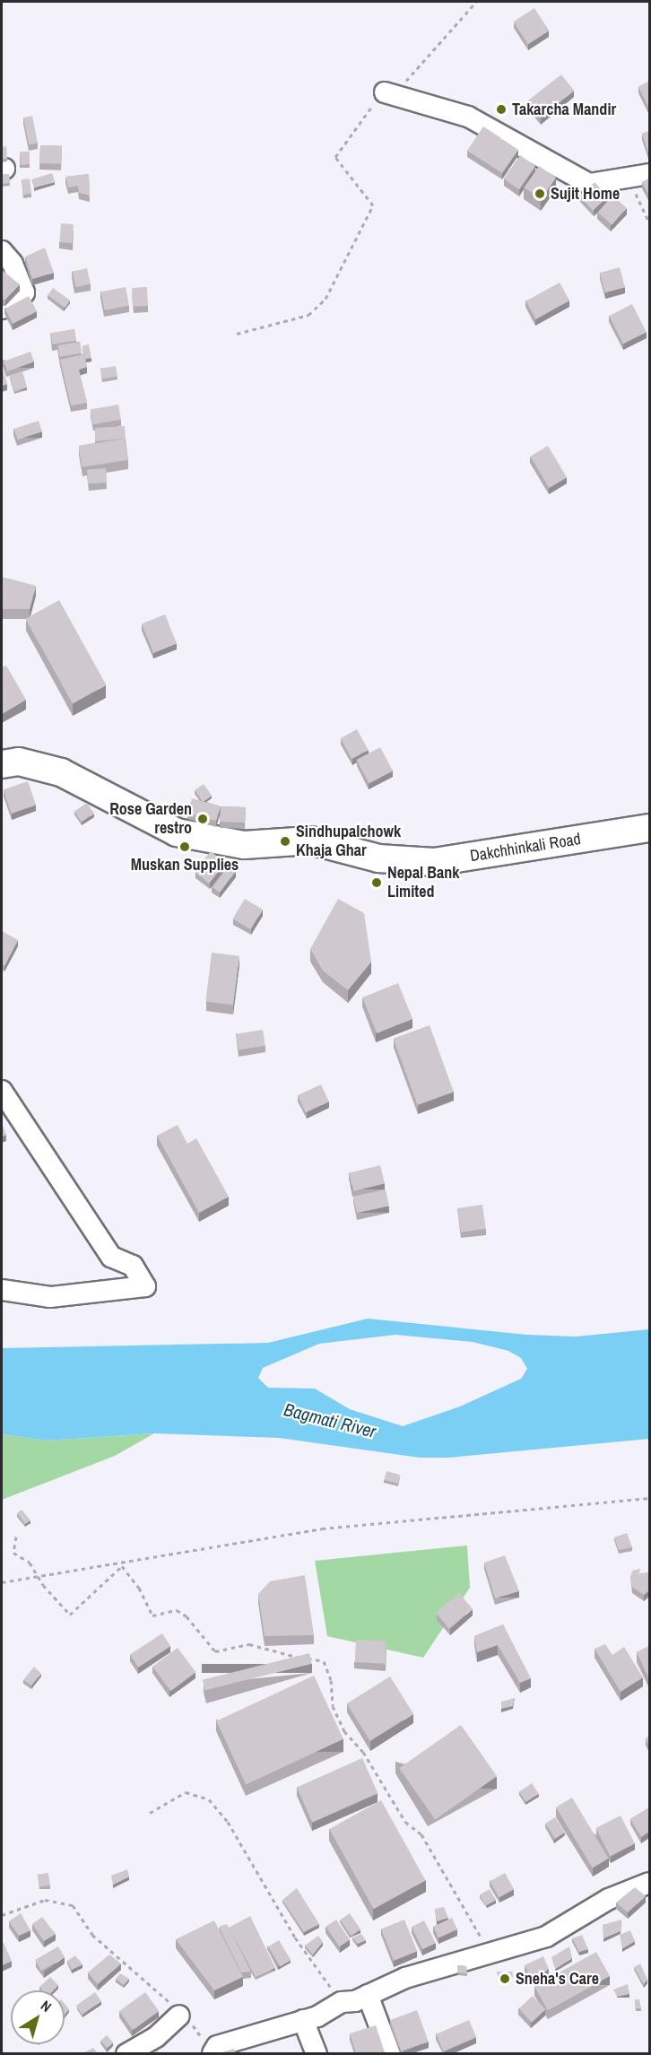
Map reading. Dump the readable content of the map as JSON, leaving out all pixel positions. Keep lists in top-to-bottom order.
{
  "streets": {
    "main road": ["Dakchhinkali Road"]
  },
  "water": ["Bagmati River"],
  "places": [
    "Takarcha Mandir",
    "Sujit Home",
    "Rose Garden restro",
    "Sindhupalchowk Khaja Ghar",
    "Muskan Supplies",
    "Nepal Bank Limited",
    "Sneha's Care"
  ],
  "north": "top right"
}
